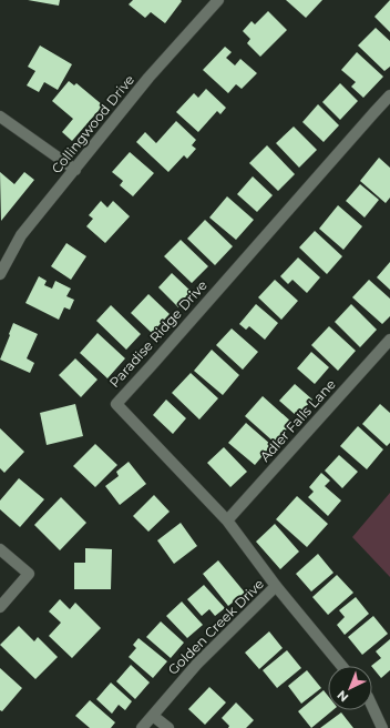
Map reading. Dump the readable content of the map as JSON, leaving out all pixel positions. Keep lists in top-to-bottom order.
{
  "streets": {
    "street": [
      "Collingwood Drive",
      "Paradise Ridge Drive",
      "Adler Falls Lane",
      "Golden Creek Drive"
    ]
  },
  "crossings": [
    ["Paradise Ridge Drive", "Adler Falls Lane"],
    ["Paradise Ridge Drive", "Golden Creek Drive"]
  ],
  "north": "bottom left"
}
